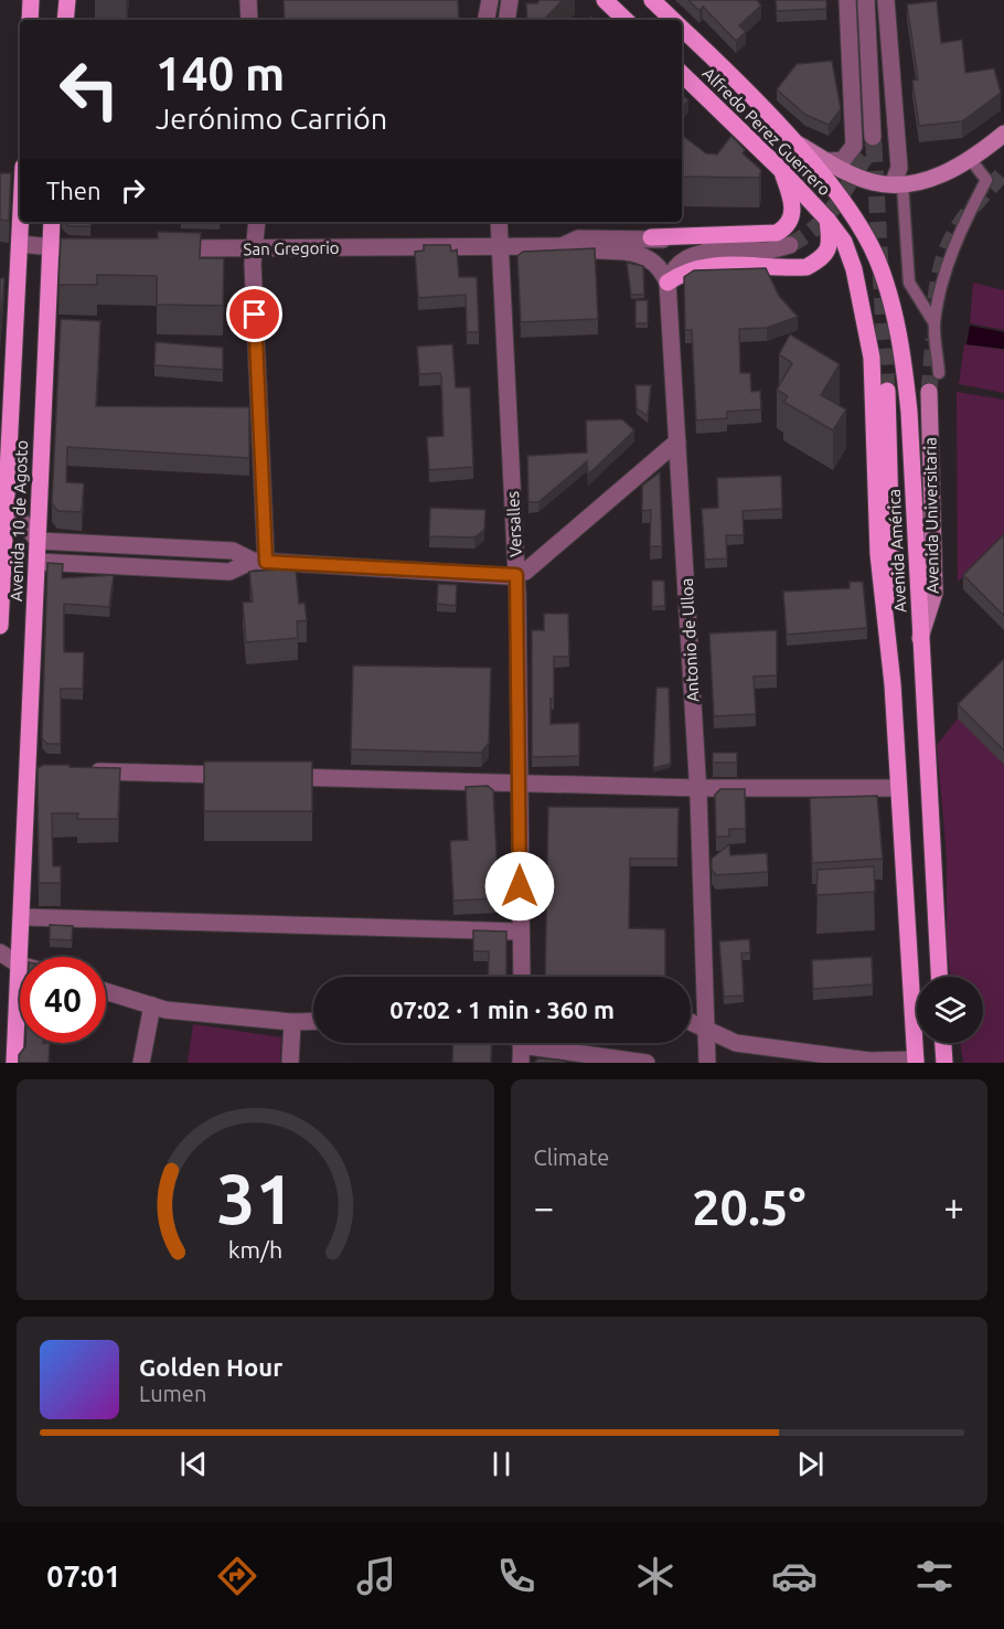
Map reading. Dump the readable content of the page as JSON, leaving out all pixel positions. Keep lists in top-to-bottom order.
{
  "streets": {
    "main road": [
      "Alfredo Perez Guerrero",
      "Avenida Universitaria",
      "Avenida 10 de Agosto",
      "Avenida América"
    ],
    "street": ["San Gregorio", "Versalles", "Antonio de Ulloa"]
  },
  "crossings": [
    ["Alfredo Perez Guerrero", "Avenida América"],
    ["San Gregorio", "Versalles"],
    ["San Gregorio", "Antonio de Ulloa"],
    ["Avenida Universitaria", "Avenida América"]
  ],
  "page": {
    "turn": ["140 m", "Jerónimo Carrión"],
    "then": "Then",
    "limit": "40",
    "trip": "07:02 · 1 min · 360 m",
    "tile": "Climate",
    "heat": ["−", "20.5°", "+"],
    "song": ["Golden Hour", "Lumen"],
    "tabs": "07:01",
    "gauge": ["31", "km/h"]
  }
}
